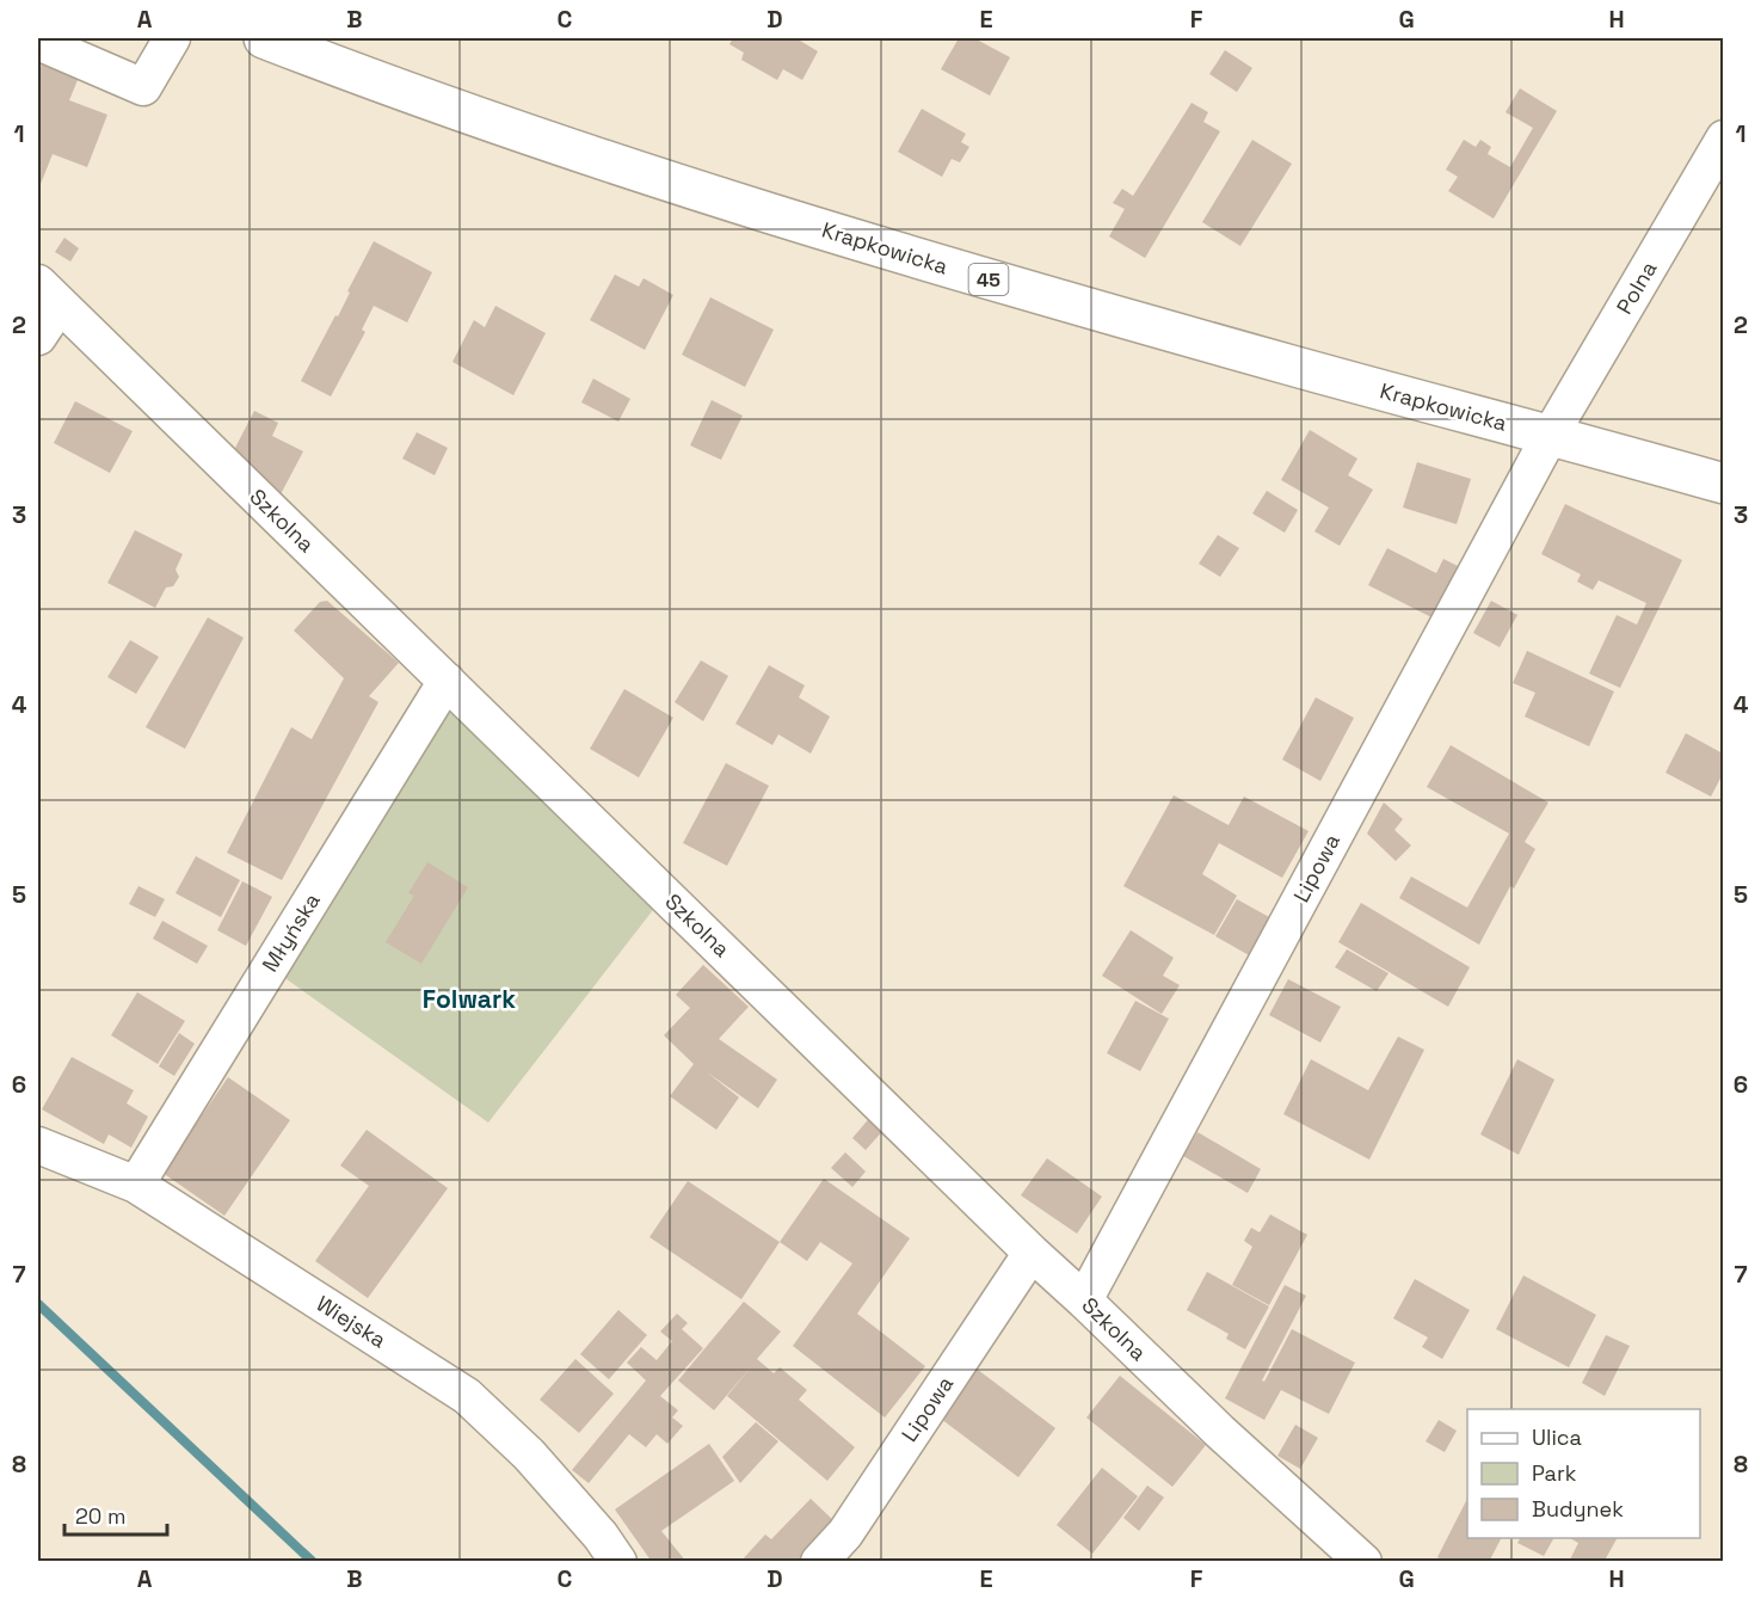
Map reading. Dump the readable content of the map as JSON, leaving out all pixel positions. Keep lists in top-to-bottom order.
{
  "streets": {
    "main road": ["Krapkowicka", "45"],
    "street": [
      "Polna",
      "Szkolna",
      "Lipowa",
      "Młyńska",
      "Wiejska"
    ]
  },
  "crossings": [
    ["Krapkowicka", "Polna"],
    ["Krapkowicka", "Lipowa"],
    ["Polna", "Lipowa"],
    ["Szkolna", "Lipowa"],
    ["Szkolna", "Młyńska"],
    ["Młyńska", "Wiejska"]
  ],
  "districts": ["Folwark"],
  "legend": ["Ulica", "Park", "Budynek"],
  "scale_bar": "20 m",
  "grid": {
    "columns": [
      "A",
      "B",
      "C",
      "D",
      "E",
      "F",
      "G",
      "H"
    ],
    "rows": [
      "1",
      "2",
      "3",
      "4",
      "5",
      "6",
      "7",
      "8"
    ]
  }
}
